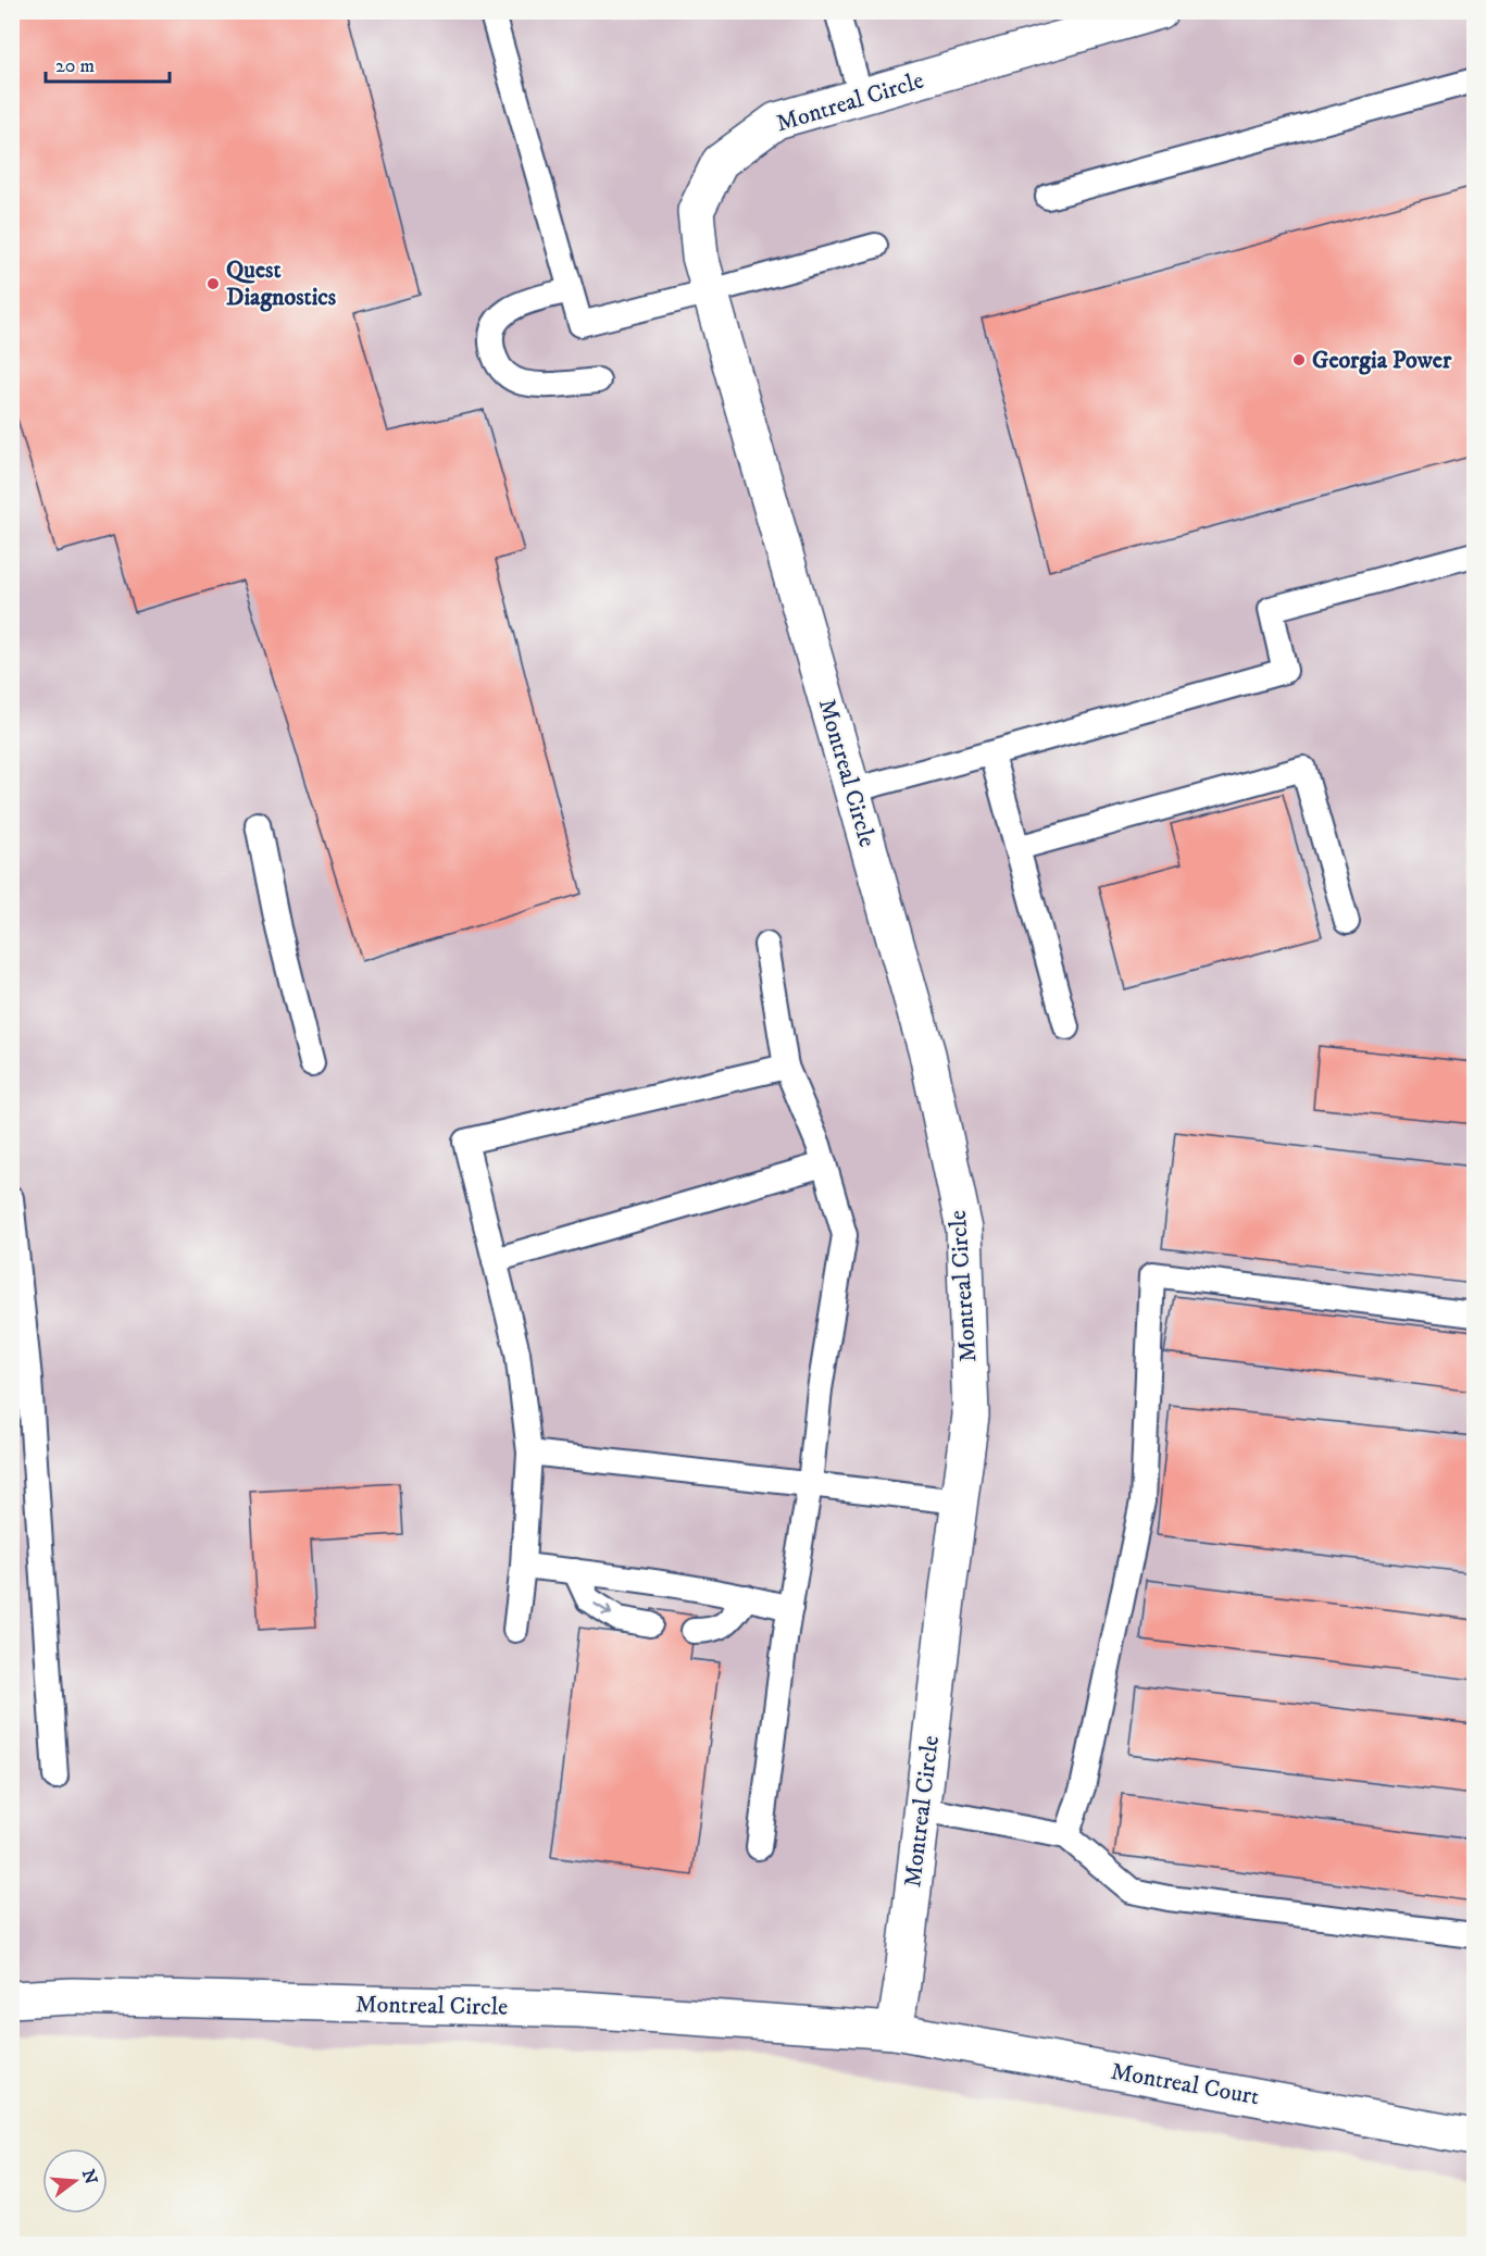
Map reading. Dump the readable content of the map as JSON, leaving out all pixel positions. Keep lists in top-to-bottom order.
{
  "streets": {
    "street": ["Montreal Circle", "Montreal Court"]
  },
  "crossings": [
    ["Montreal Circle", "Montreal Court"]
  ],
  "places": ["Quest Diagnostics", "Georgia Power"],
  "scale_bar": "20 m",
  "north": "right"
}
